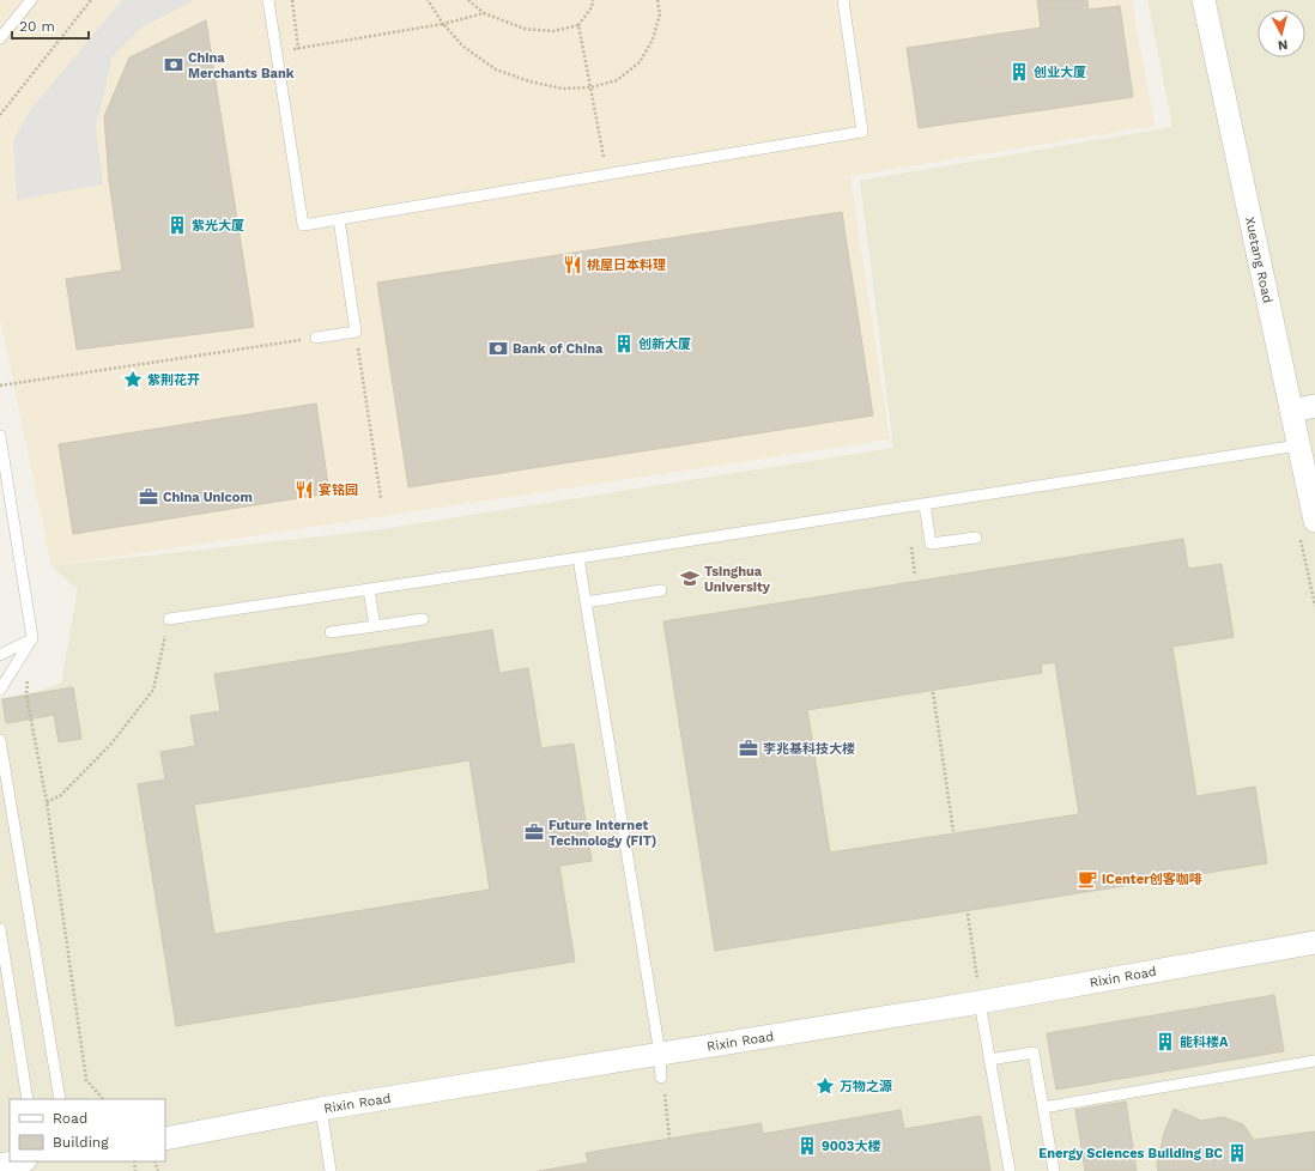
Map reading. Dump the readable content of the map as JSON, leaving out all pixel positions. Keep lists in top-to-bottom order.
{
  "streets": {
    "street": ["Xuetang Road", "Rixin Road"]
  },
  "places": {
    "bank": ["China Merchants Bank", "Bank of China"],
    "building": [
      "创业大厦",
      "紫光大厦",
      "创新大厦",
      "能科楼A",
      "9003大楼",
      "Energy Sciences Building BC"
    ],
    "restaurant": ["桃屋日本料理", "宴铭园"],
    "place": ["紫荆花开", "万物之源"],
    "office": ["China Unicom", "李兆基科技大楼", "Future Internet Technology (FIT)"],
    "school or university": ["Tsinghua University"],
    "cafe": ["iCenter创客咖啡"]
  },
  "legend": ["Road", "Building"],
  "scale_bar": "20 m",
  "north": "bottom"
}
